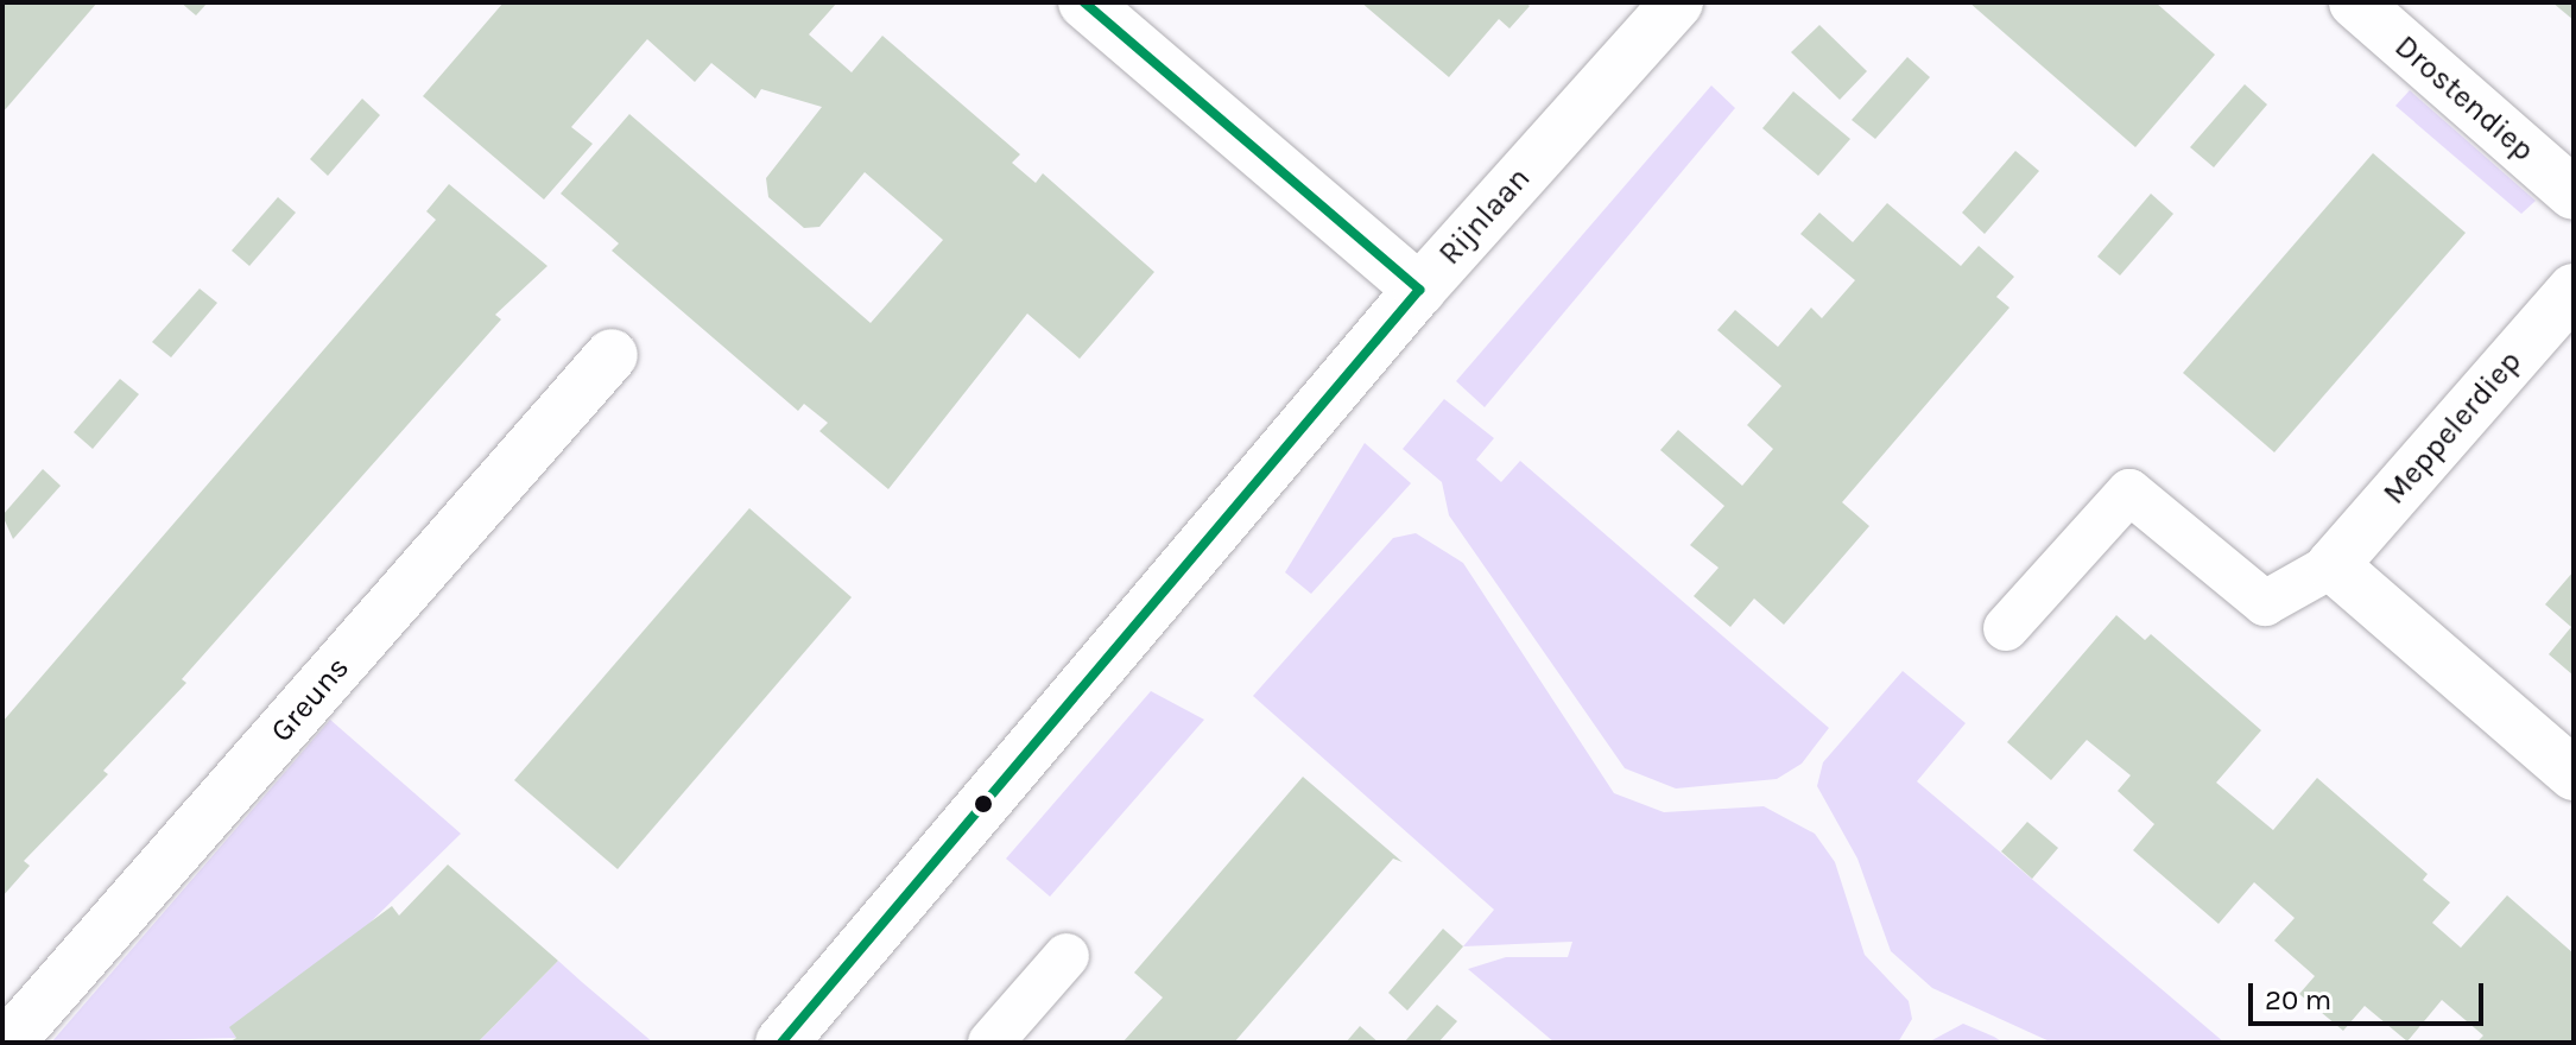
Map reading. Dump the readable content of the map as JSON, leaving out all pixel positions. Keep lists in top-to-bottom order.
{
  "streets": {
    "street": [
      "Drostendiep",
      "Rijnlaan",
      "Meppelerdiep",
      "Greuns"
    ]
  },
  "scale_bar": "20 m"
}
